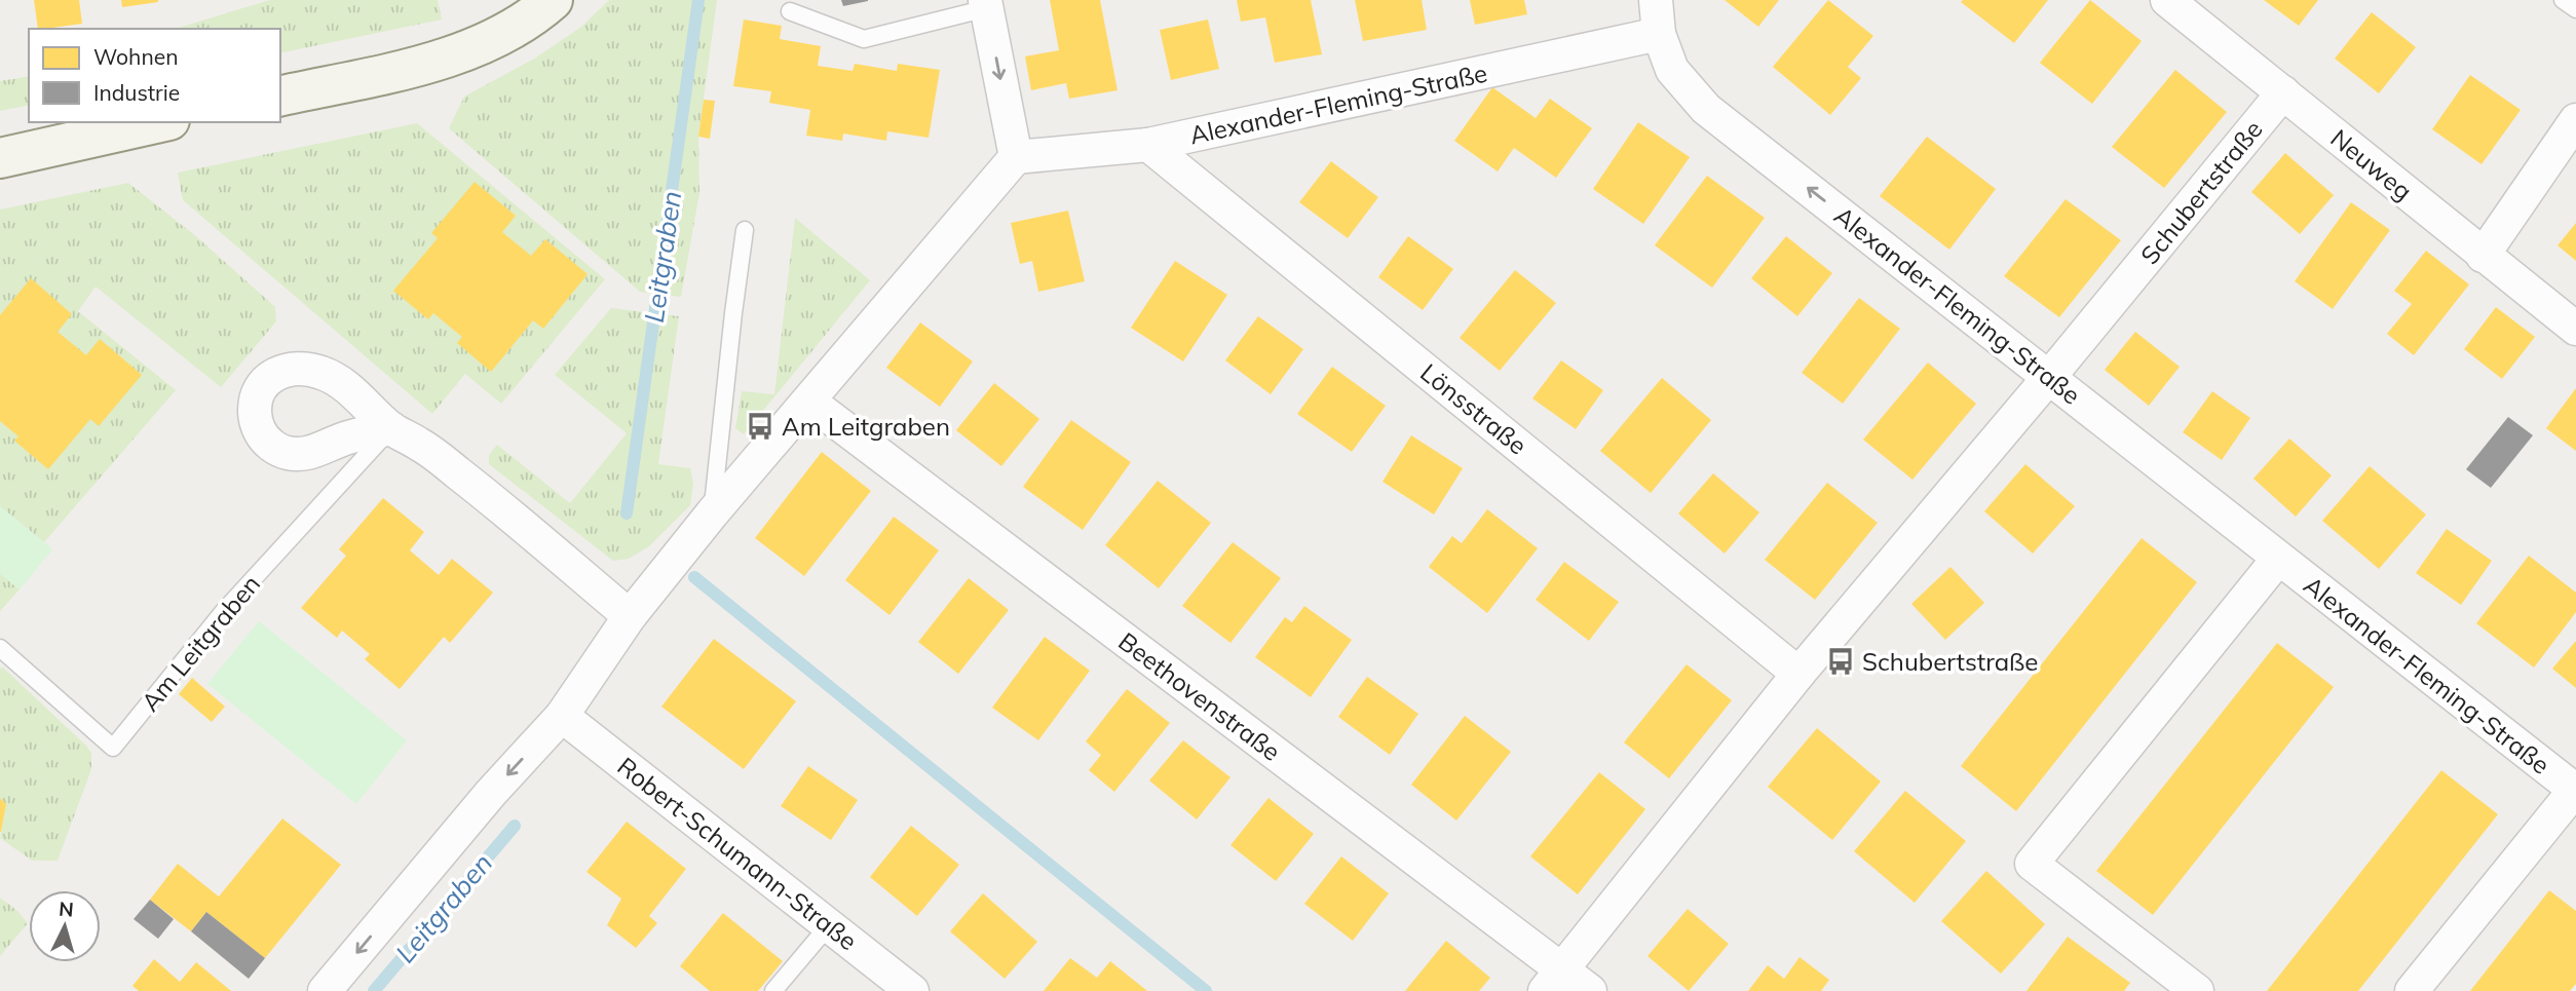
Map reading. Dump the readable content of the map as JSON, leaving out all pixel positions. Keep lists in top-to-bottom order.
{
  "streets": {
    "street": [
      "Alexander-Fleming-Straße",
      "Neuweg",
      "Schubertstraße",
      "Lönsstraße",
      "Am Leitgraben",
      "Beethovenstraße",
      "Robert-Schumann-Straße"
    ]
  },
  "crossings": [
    ["Alexander-Fleming-Straße", "Schubertstraße"],
    ["Alexander-Fleming-Straße", "Lönsstraße"],
    ["Neuweg", "Schubertstraße"],
    ["Schubertstraße", "Lönsstraße"],
    ["Schubertstraße", "Beethovenstraße"]
  ],
  "water": ["Leitgraben"],
  "places": {
    "bus stop": ["Am Leitgraben", "Schubertstraße"]
  },
  "legend": ["Wohnen", "Industrie"],
  "north": "top"
}
